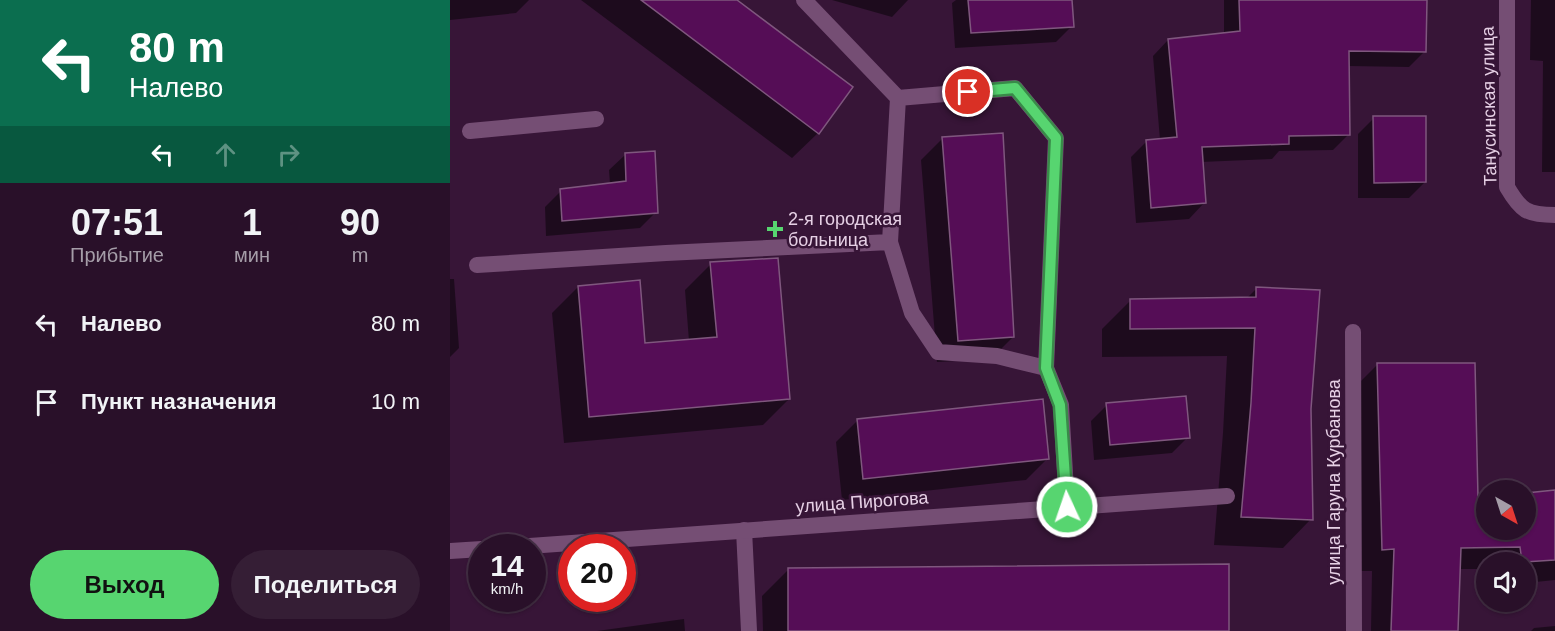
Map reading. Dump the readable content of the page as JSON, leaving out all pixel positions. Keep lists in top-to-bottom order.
{
  "streets": {
    "street": ["Танусинская улица", "улица Гаруна Курбанова", "улица Пирогова"]
  },
  "places": {
    "health": ["2-я городская больница"]
  },
  "north": "bottom right",
  "page": {
    "turn": ["80 m", "Налево"],
    "eta": [
      "07:51",
      "Прибытие",
      "1",
      "мин",
      "90",
      "m"
    ],
    "list": [
      {
        "name": "Налево",
        "value": "80 m"
      },
      {
        "name": "Пункт назначения",
        "value": "10 m"
      }
    ],
    "speed": "14 km/h",
    "limit": "20",
    "buttons": ["Выход", "Поделиться"]
  }
}
